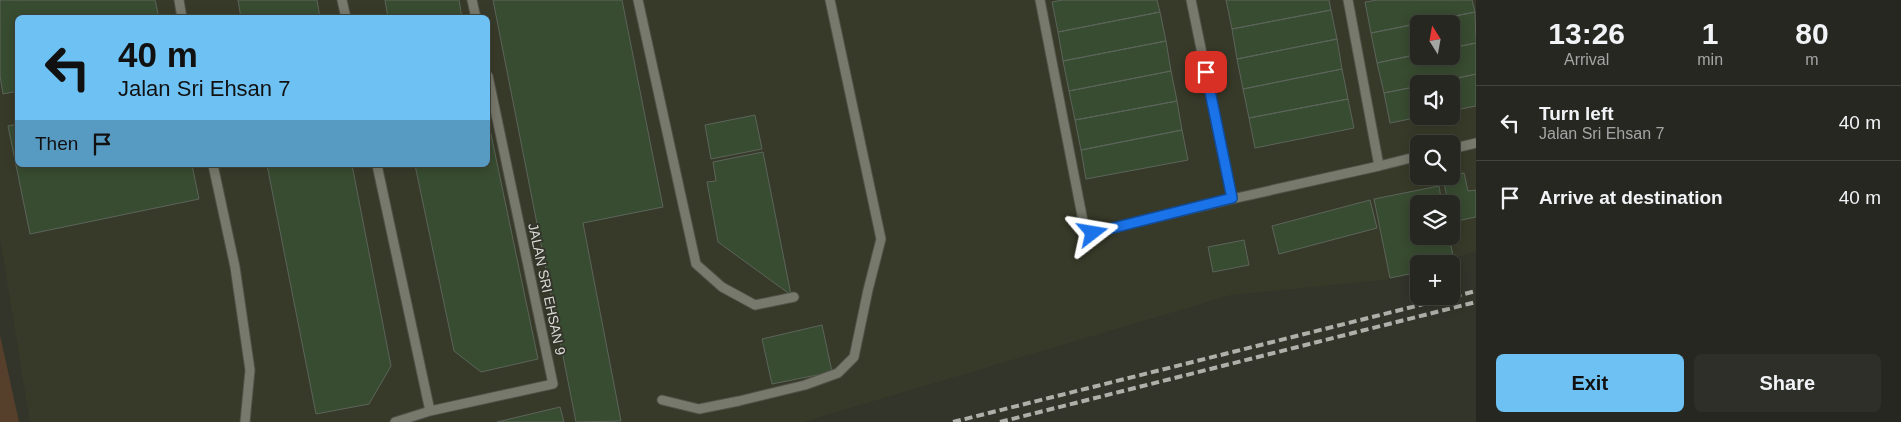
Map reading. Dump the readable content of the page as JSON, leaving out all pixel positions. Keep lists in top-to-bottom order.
{
  "streets": {
    "lane": ["JALAN SRI EHSAN 9"]
  },
  "north": "top",
  "page": {
    "eta": [
      "13:26",
      "Arrival",
      "1",
      "min",
      "80",
      "m"
    ],
    "map_buttons": "+",
    "turn": ["40 m", "Jalan Sri Ehsan 7"],
    "list": [
      {
        "name": "Turn left",
        "note": "Jalan Sri Ehsan 7",
        "value": "40 m"
      },
      {
        "name": "Arrive at destination",
        "value": "40 m"
      }
    ],
    "then": "Then",
    "buttons": ["Exit", "Share"]
  }
}
